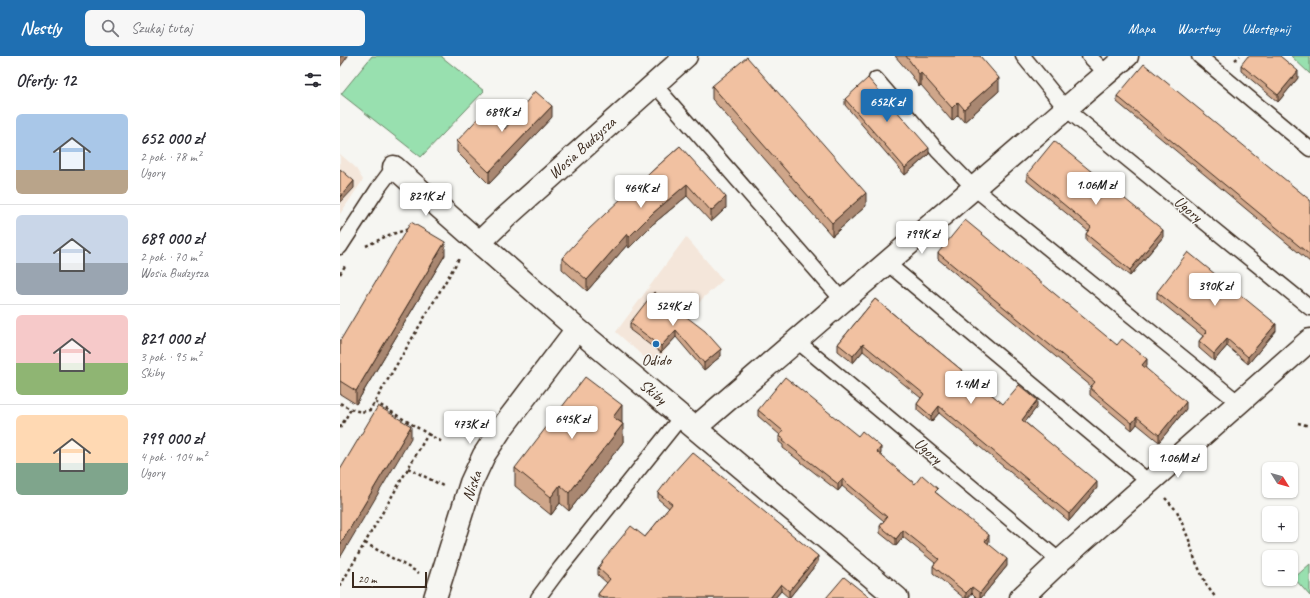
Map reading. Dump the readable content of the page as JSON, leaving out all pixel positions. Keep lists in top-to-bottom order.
{
  "streets": {
    "street": ["Wosia Budzysza", "Skiby", "Niska"],
    "lane": ["Ugory"]
  },
  "crossings": [
    ["Wosia Budzysza", "Skiby"],
    ["Skiby", "Niska"]
  ],
  "places": ["Odido"],
  "scale_bar": "20 m",
  "north": "bottom right",
  "page": {
    "header": "Nestly",
    "search": "Szukaj tutaj",
    "nav": ["Mapa", "Warstwy", "Udostępnij"],
    "heading": "Oferty: 12",
    "price": [
      "652K zł",
      "689K zł",
      "1.06M zł",
      "464K zł",
      "821K zł",
      "799K zł",
      "390K zł",
      "524K zł",
      "1.4M zł",
      "645K zł",
      "473K zł",
      "1.06M zł"
    ],
    "list": [
      {
        "name": "652 000 zł",
        "note": "2 pok. · 78 m² · Ugory"
      },
      {
        "name": "689 000 zł",
        "note": "2 pok. · 70 m² · Wosia Budzysza"
      },
      {
        "name": "821 000 zł",
        "note": "3 pok. · 95 m² · Skiby"
      },
      {
        "name": "799 000 zł",
        "note": "4 pok. · 104 m² · Ugory"
      }
    ],
    "map_buttons": ["+", "−"],
    "scale": "20 m"
  }
}
